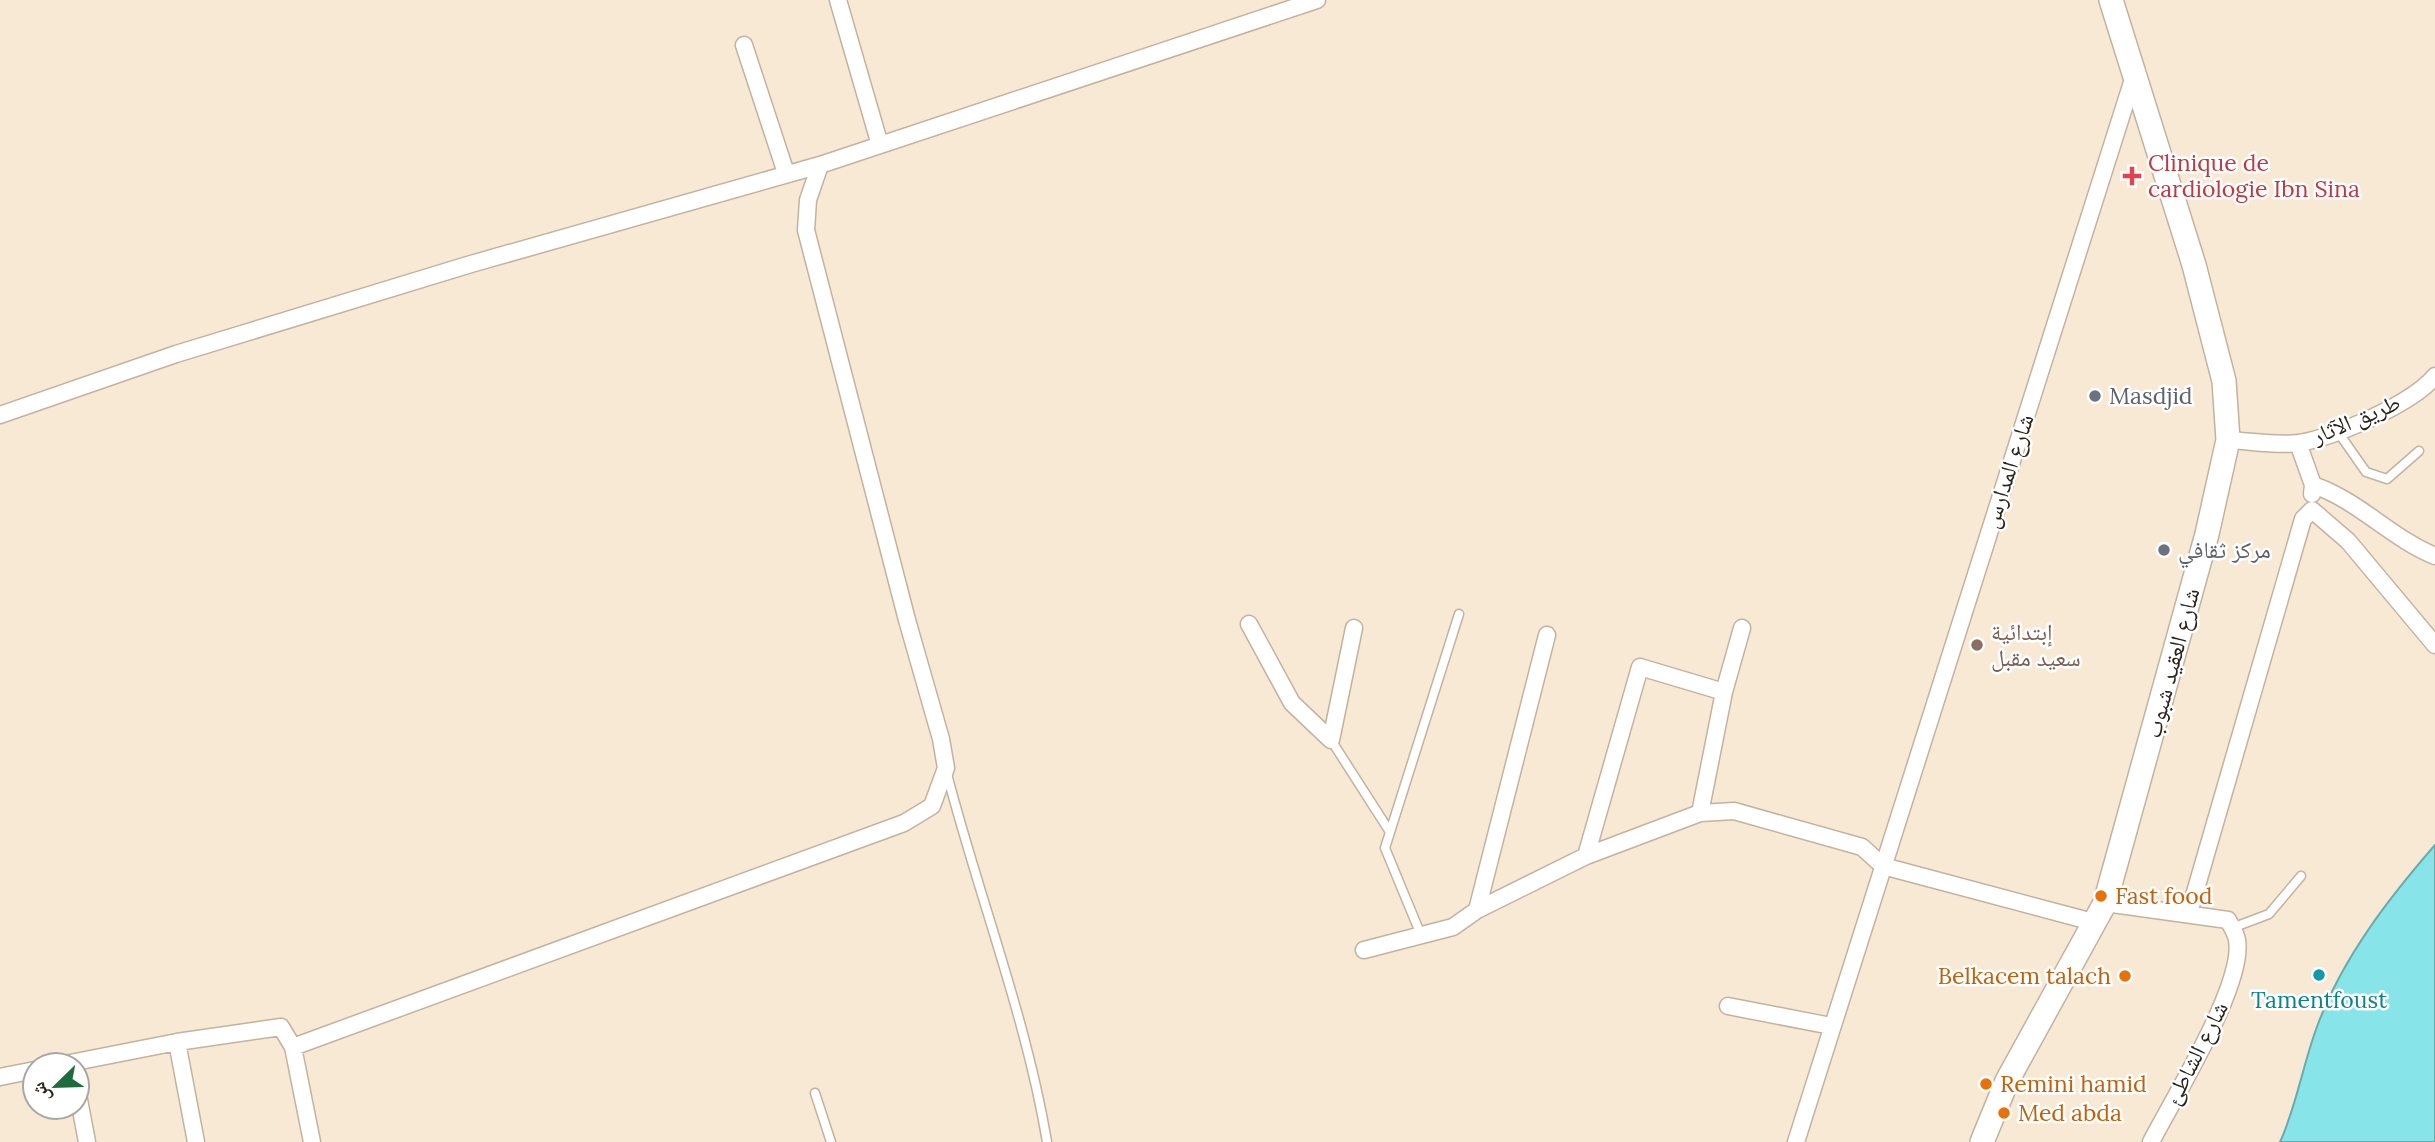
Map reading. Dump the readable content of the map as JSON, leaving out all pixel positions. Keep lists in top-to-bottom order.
{
  "streets": {
    "main road": ["شارع العقيد شبوب"],
    "street": ["طريق الآثار", "شارع المدارس", "شارع الشاطئ"]
  },
  "crossings": [
    ["طريق الآثار", "شارع العقيد شبوب"],
    ["شارع المدارس", "شارع العقيد شبوب"]
  ],
  "places": {
    "health": ["Clinique de cardiologie Ibn Sina"],
    "other": [
      "Masdjid",
      "مركز ثقافي",
      "إبتدائية سعيد مقبل",
      "Fast food",
      "Tamentfoust",
      "Belkacem talach",
      "Remini hamid",
      "Med abda"
    ]
  },
  "north": "bottom left"
}
